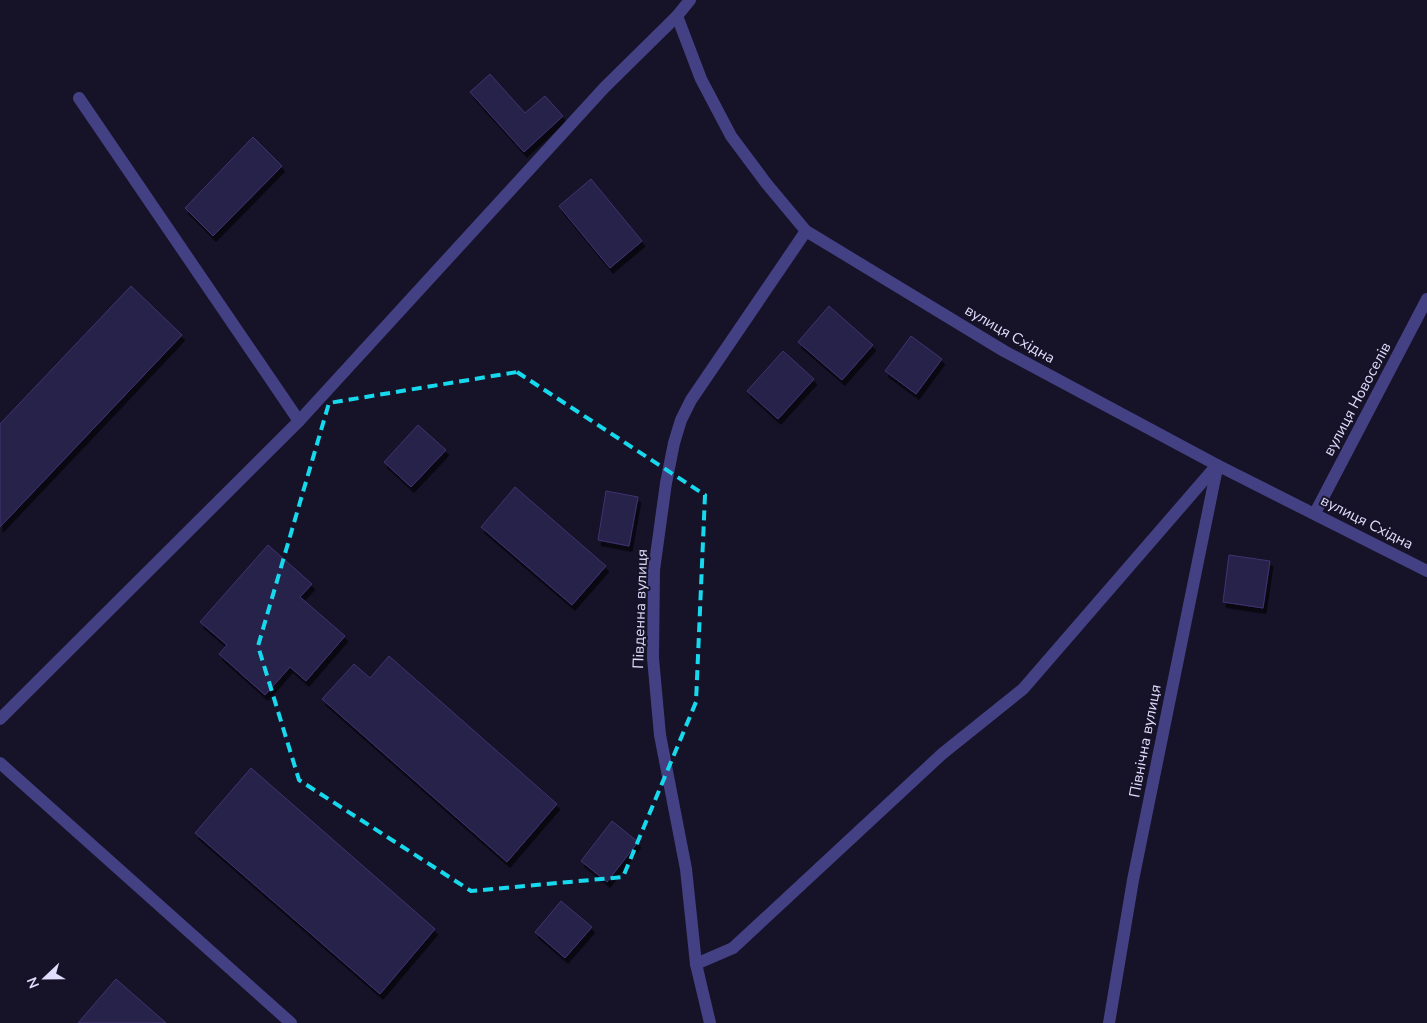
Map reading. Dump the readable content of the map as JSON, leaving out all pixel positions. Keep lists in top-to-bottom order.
{
  "streets": {
    "street": [
      "вулиця Східна",
      "вулиця Новоселів",
      "Південна вулиця",
      "Північна вулиця"
    ]
  },
  "crossings": [
    ["вулиця Східна", "вулиця Новоселів"],
    ["вулиця Східна", "Південна вулиця"],
    ["вулиця Східна", "Північна вулиця"]
  ],
  "north": "left"
}
